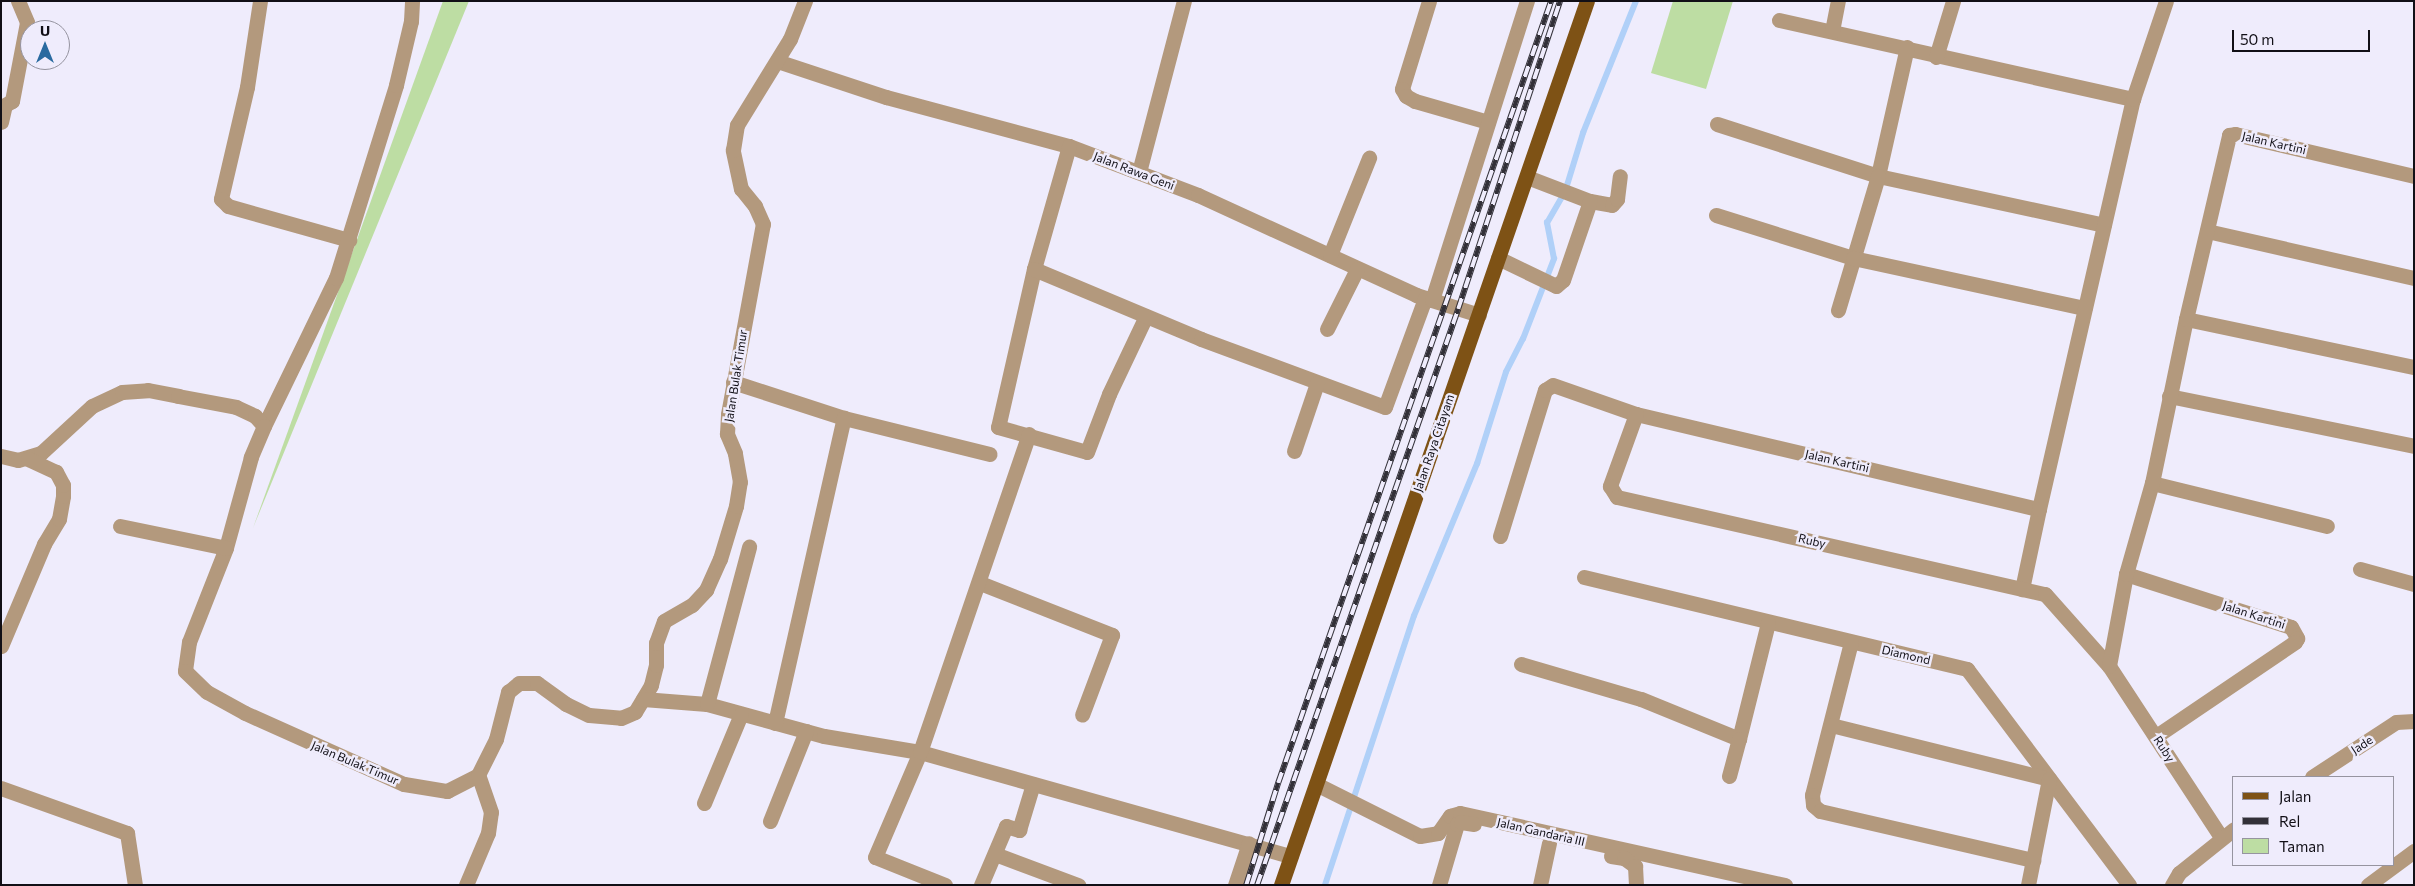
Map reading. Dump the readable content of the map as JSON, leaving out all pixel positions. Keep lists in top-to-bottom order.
{
  "streets": {
    "main road": ["Jalan Raya Citayam"],
    "street": [
      "Jalan Kartini",
      "Jalan Rawa Geni",
      "Jalan Bulak Timur",
      "Ruby",
      "Diamond",
      "Jade",
      "Jalan Gandaria III"
    ]
  },
  "crossings": [
    ["Jalan Kartini", "Ruby"],
    ["Jalan Rawa Geni", "Jalan Bulak Timur"],
    ["Jalan Rawa Geni", "Jalan Raya Citayam"],
    ["Jalan Raya Citayam", "Jalan Gandaria III"]
  ],
  "legend": ["Jalan", "Rel", "Taman"],
  "scale_bar": "50 m",
  "north": "top"
}
